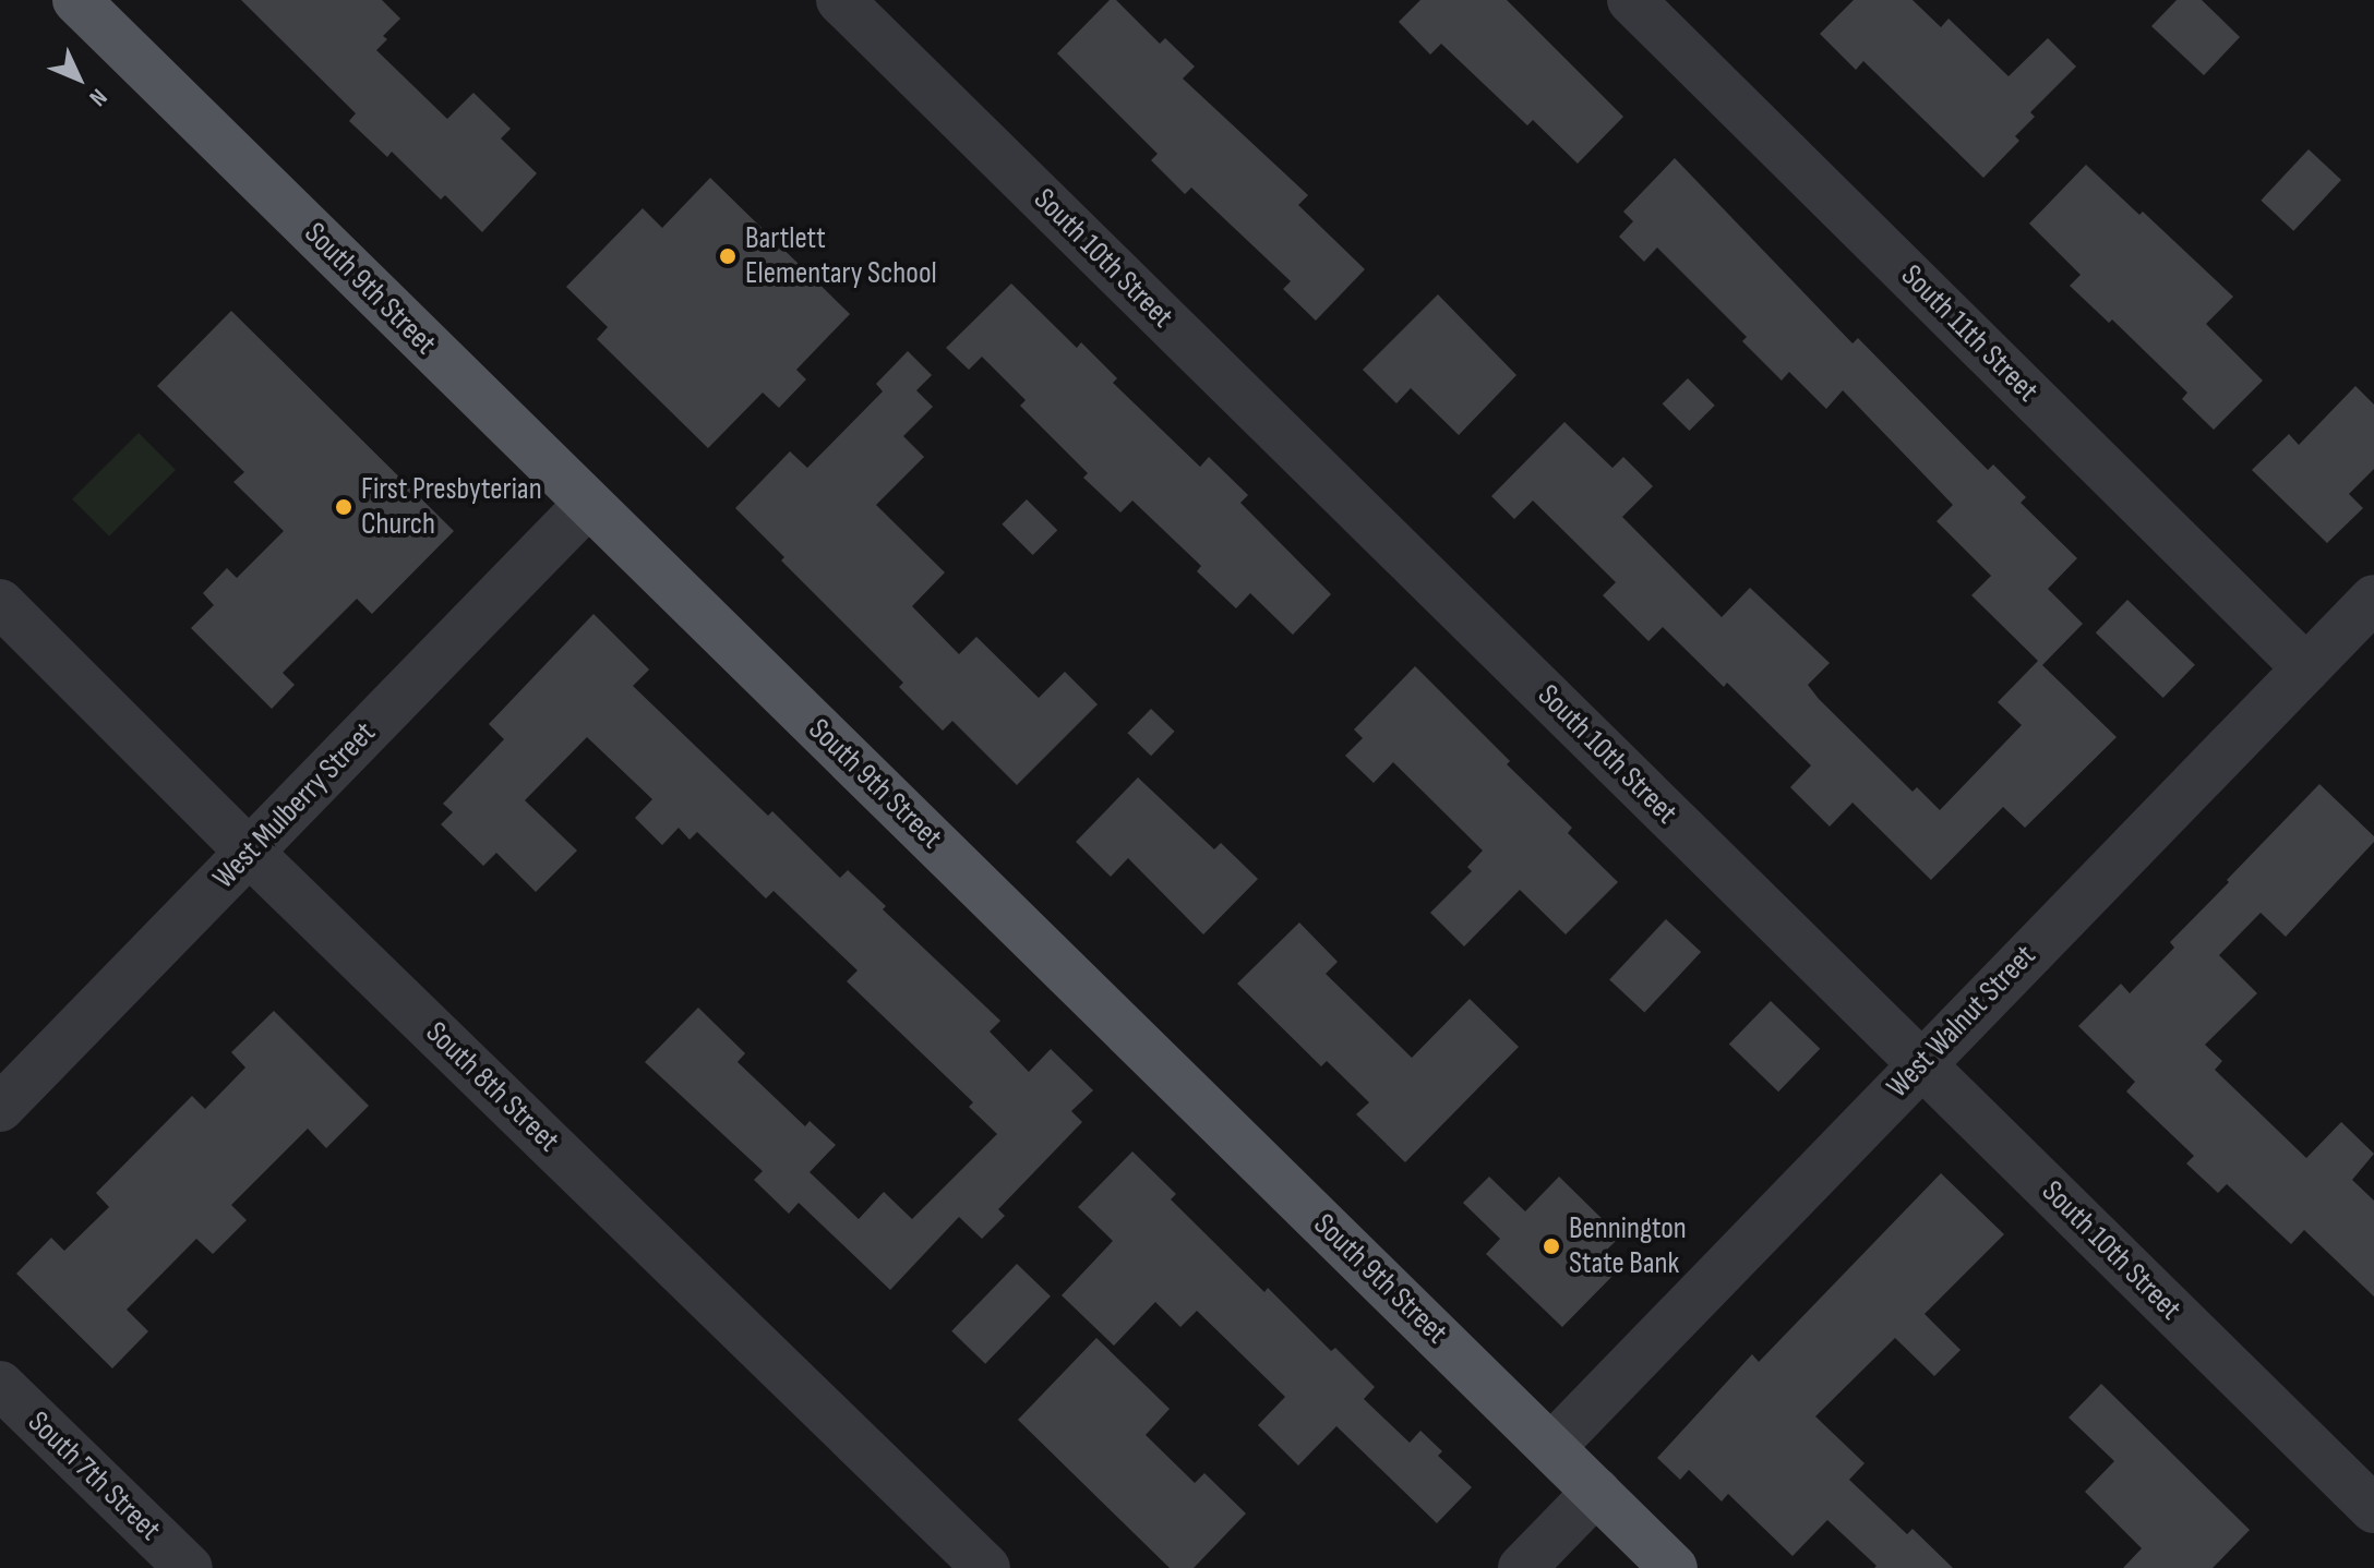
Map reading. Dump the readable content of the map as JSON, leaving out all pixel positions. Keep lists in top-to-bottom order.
{
  "streets": {
    "main road": ["South 9th Street"],
    "street": [
      "South 10th Street",
      "South 11th Street",
      "West Mulberry Street",
      "West Walnut Street",
      "South 8th Street",
      "South 7th Street"
    ]
  },
  "crossings": [
    ["South 10th Street", "West Walnut Street"],
    ["South 9th Street", "West Mulberry Street"],
    ["South 9th Street", "West Walnut Street"],
    ["South 11th Street", "West Walnut Street"],
    ["West Mulberry Street", "South 8th Street"]
  ],
  "places": ["Bartlett Elementary School", "First Presbyterian Church", "Bennington State Bank"],
  "north": "bottom right"
}
